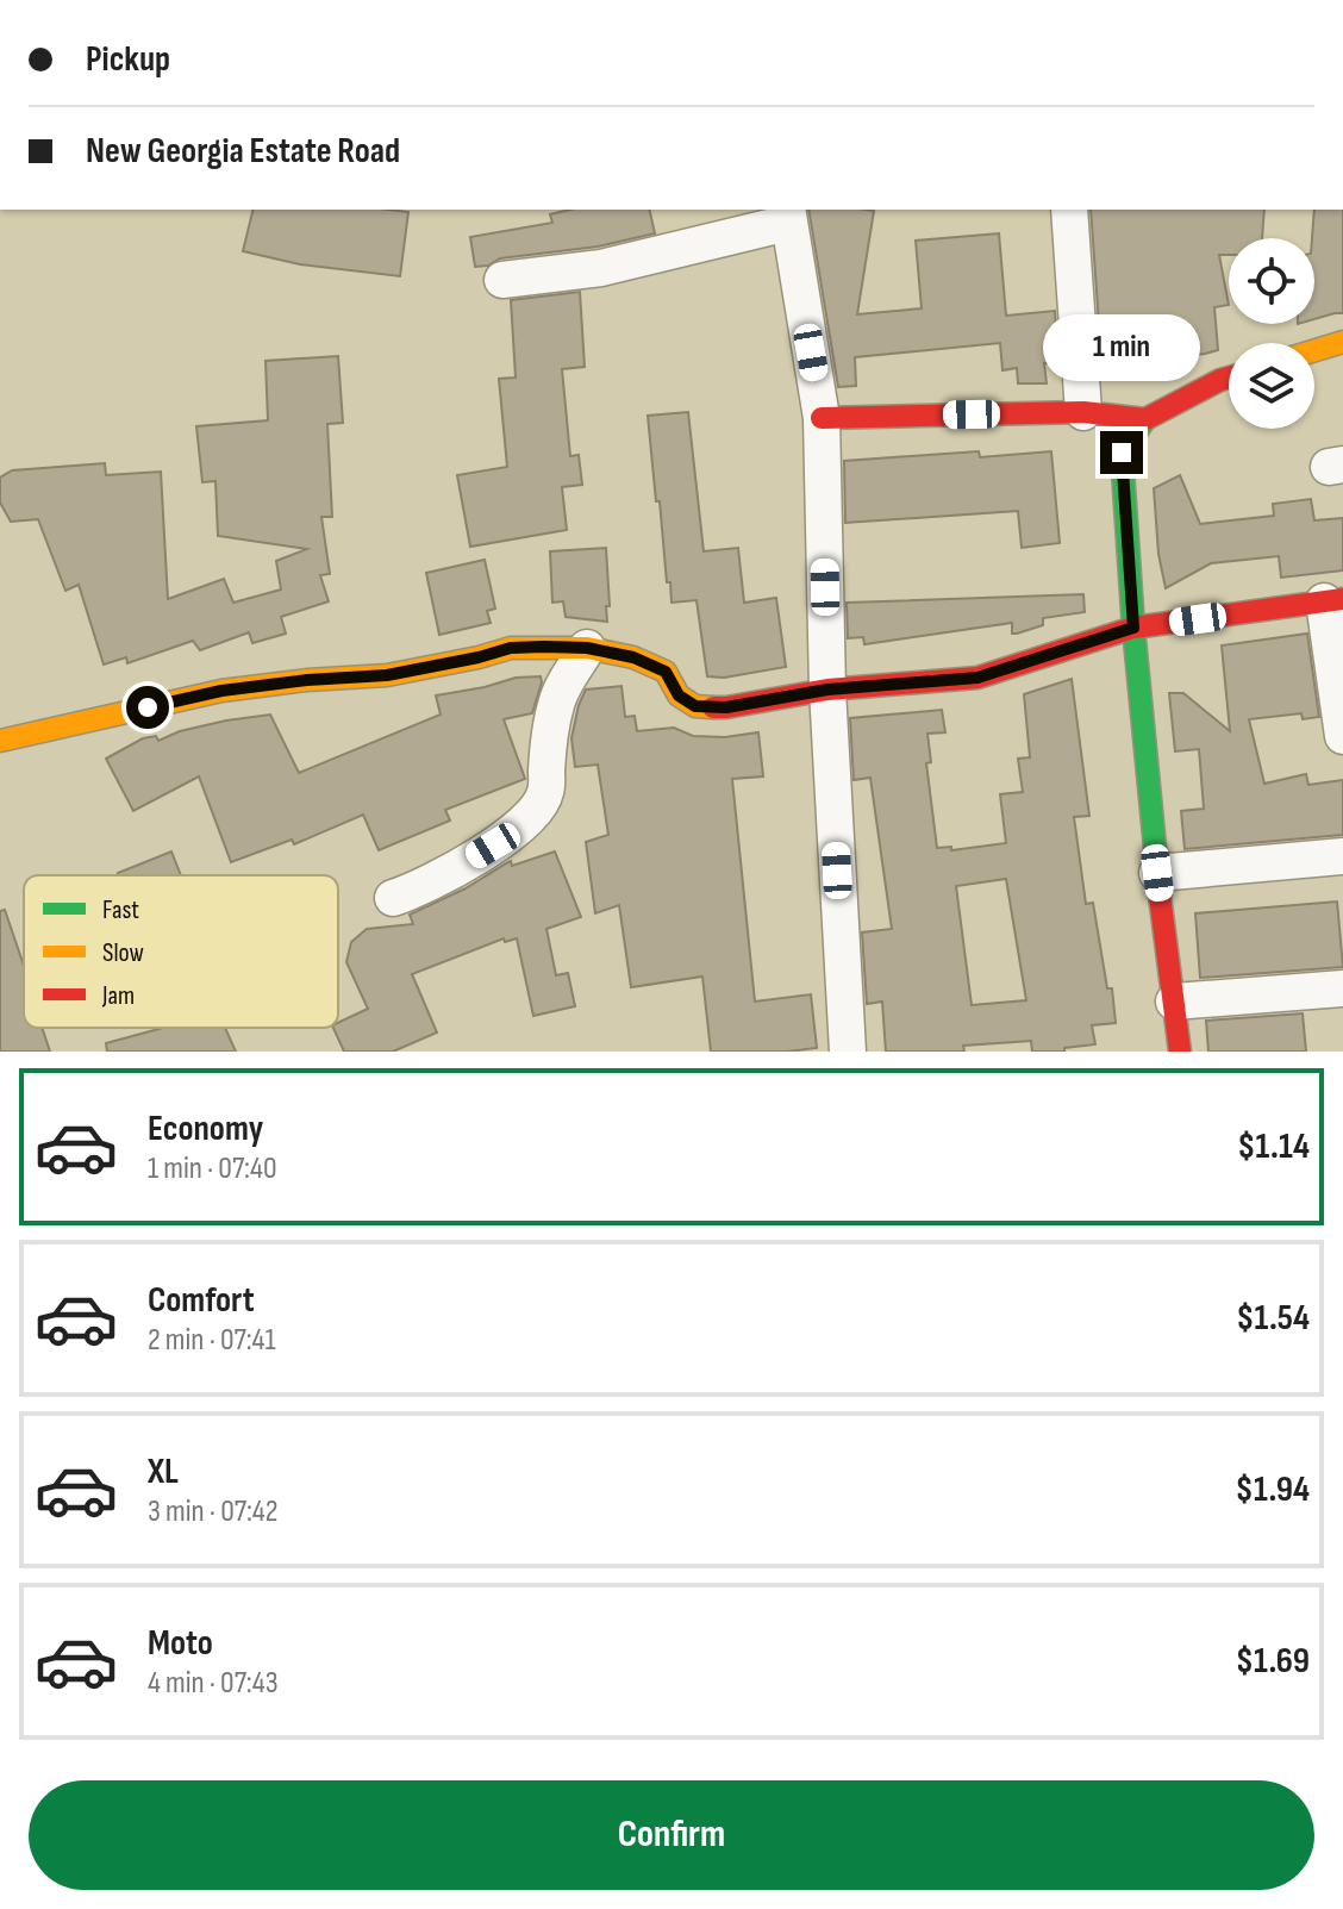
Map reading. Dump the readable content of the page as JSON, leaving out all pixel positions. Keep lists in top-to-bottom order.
{
  "legend": ["Fast", "Slow", "Jam"],
  "page": {
    "banner": ["Pickup", "New Georgia Estate Road"],
    "bubble": "1 min",
    "list": [
      {
        "name": "Economy",
        "note": "1 min · 07:40",
        "value": "$1.14"
      },
      {
        "name": "Comfort",
        "note": "2 min · 07:41",
        "value": "$1.54"
      },
      {
        "name": "XL",
        "note": "3 min · 07:42",
        "value": "$1.94"
      },
      {
        "name": "Moto",
        "note": "4 min · 07:43",
        "value": "$1.69"
      }
    ],
    "buttons": "Confirm"
  }
}
